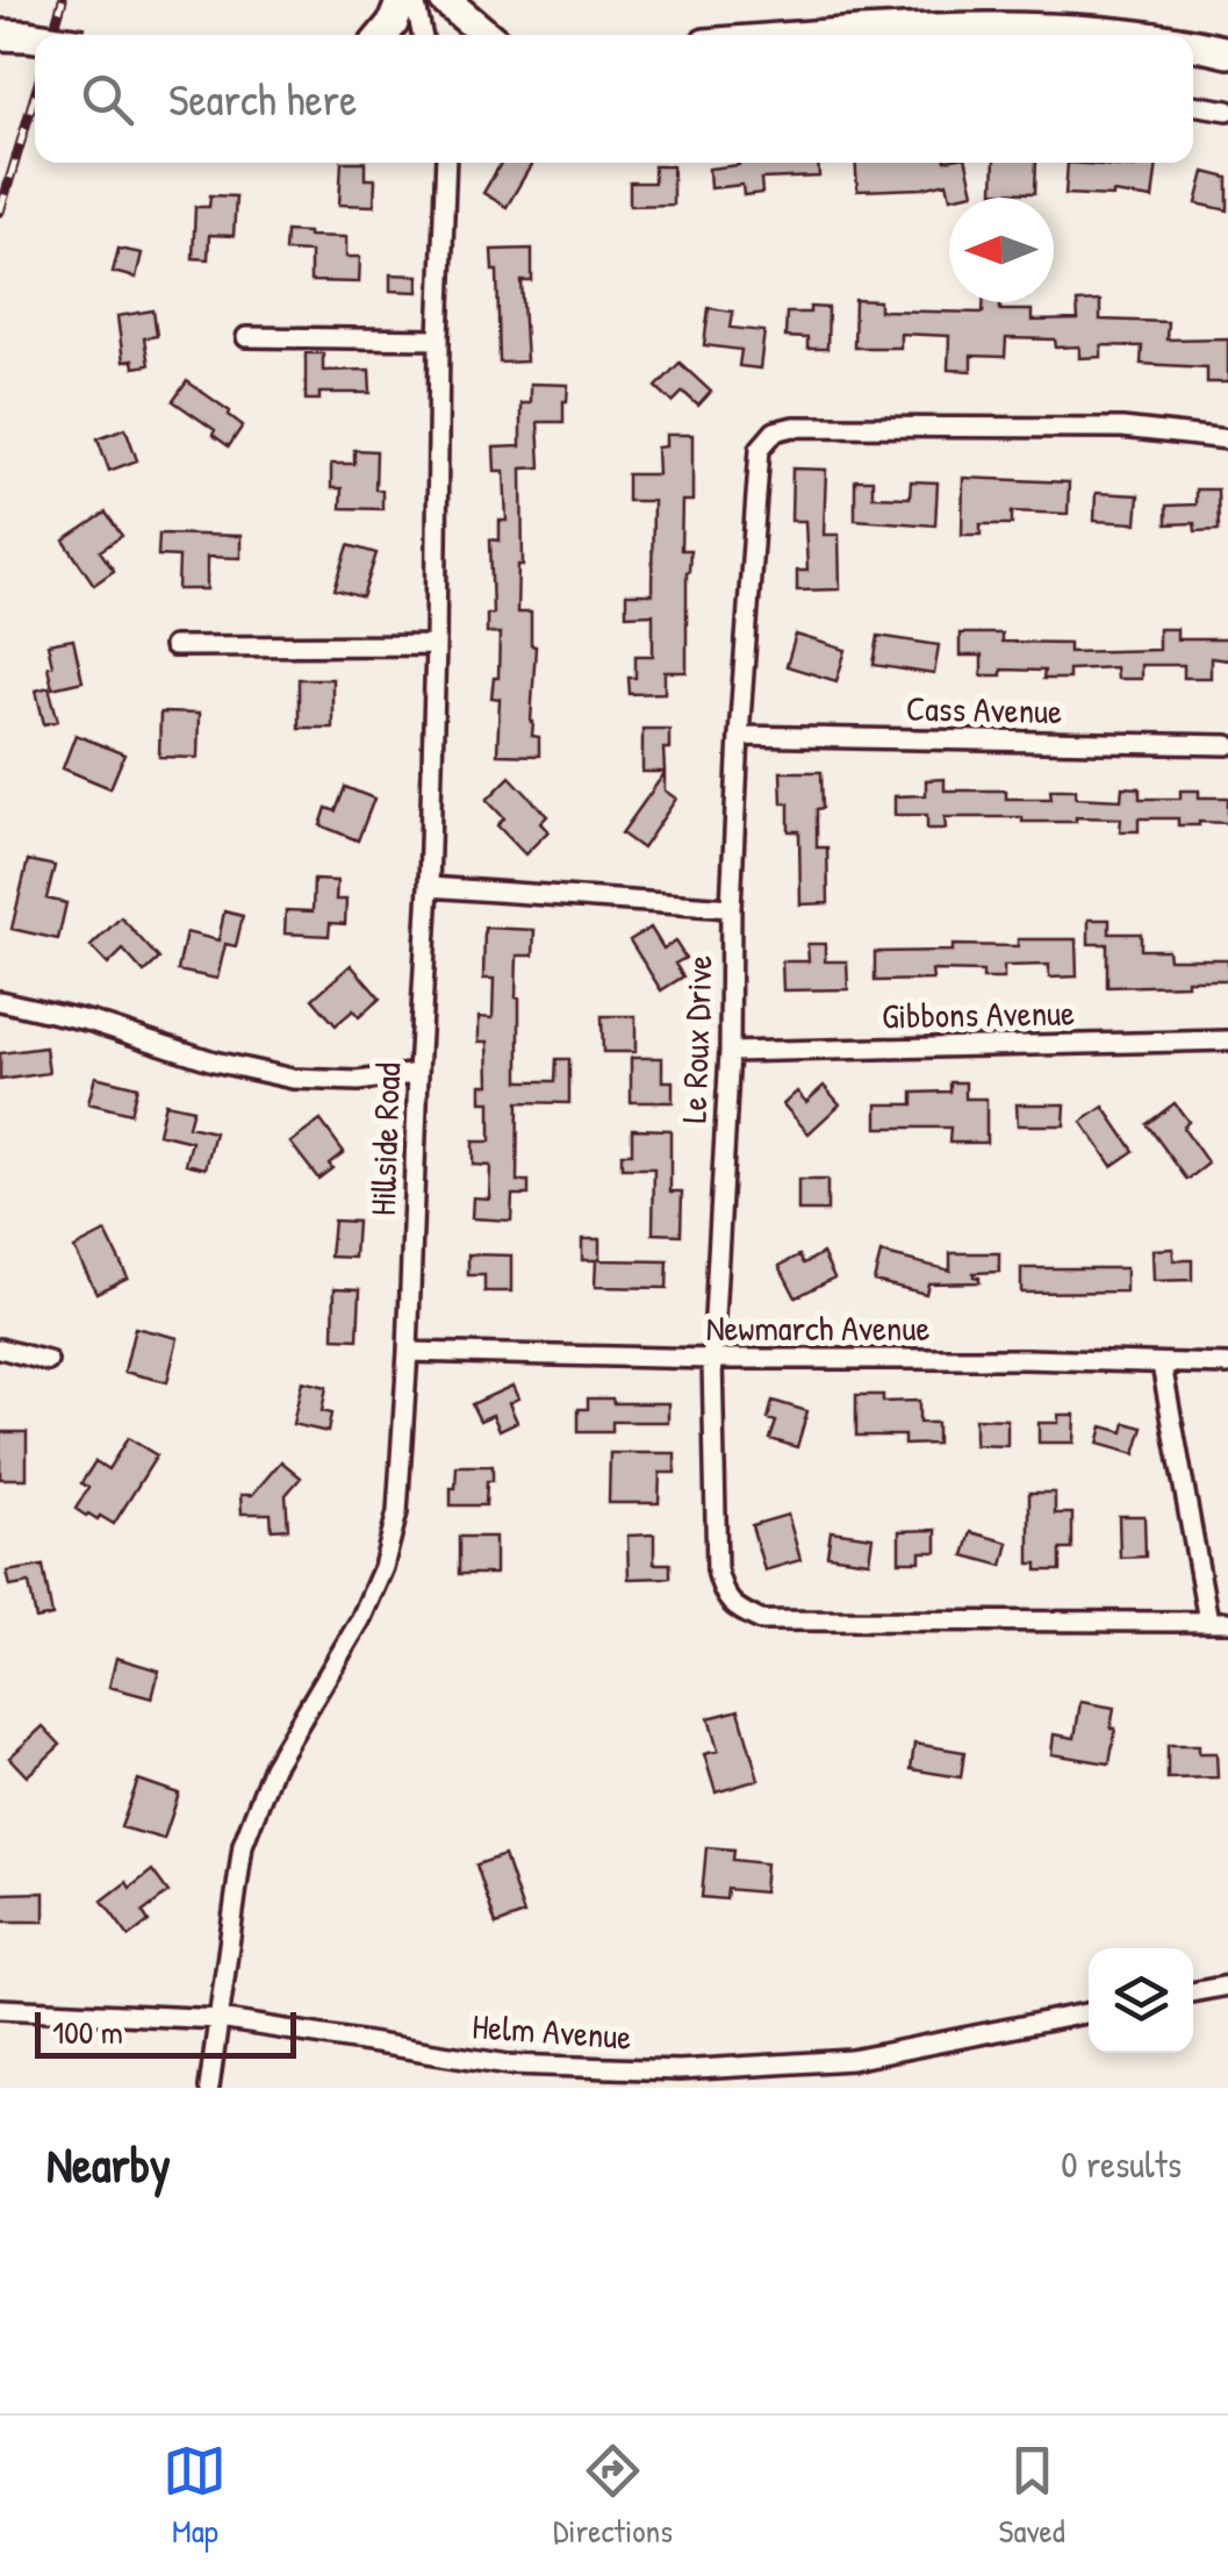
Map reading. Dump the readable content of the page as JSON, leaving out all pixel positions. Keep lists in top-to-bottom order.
{
  "streets": {
    "street": [
      "Cass Avenue",
      "Gibbons Avenue",
      "Le Roux Drive",
      "Hillside Road",
      "Newmarch Avenue",
      "Helm Avenue"
    ]
  },
  "crossings": [
    ["Cass Avenue", "Le Roux Drive"],
    ["Gibbons Avenue", "Le Roux Drive"],
    ["Le Roux Drive", "Newmarch Avenue"],
    ["Hillside Road", "Newmarch Avenue"],
    ["Hillside Road", "Helm Avenue"]
  ],
  "scale_bar": "100 m",
  "north": "left",
  "page": {
    "search": "Search here",
    "scale": "100 m",
    "heading": ["Nearby", "0 results"],
    "nav": ["Map", "Directions", "Saved"]
  }
}
